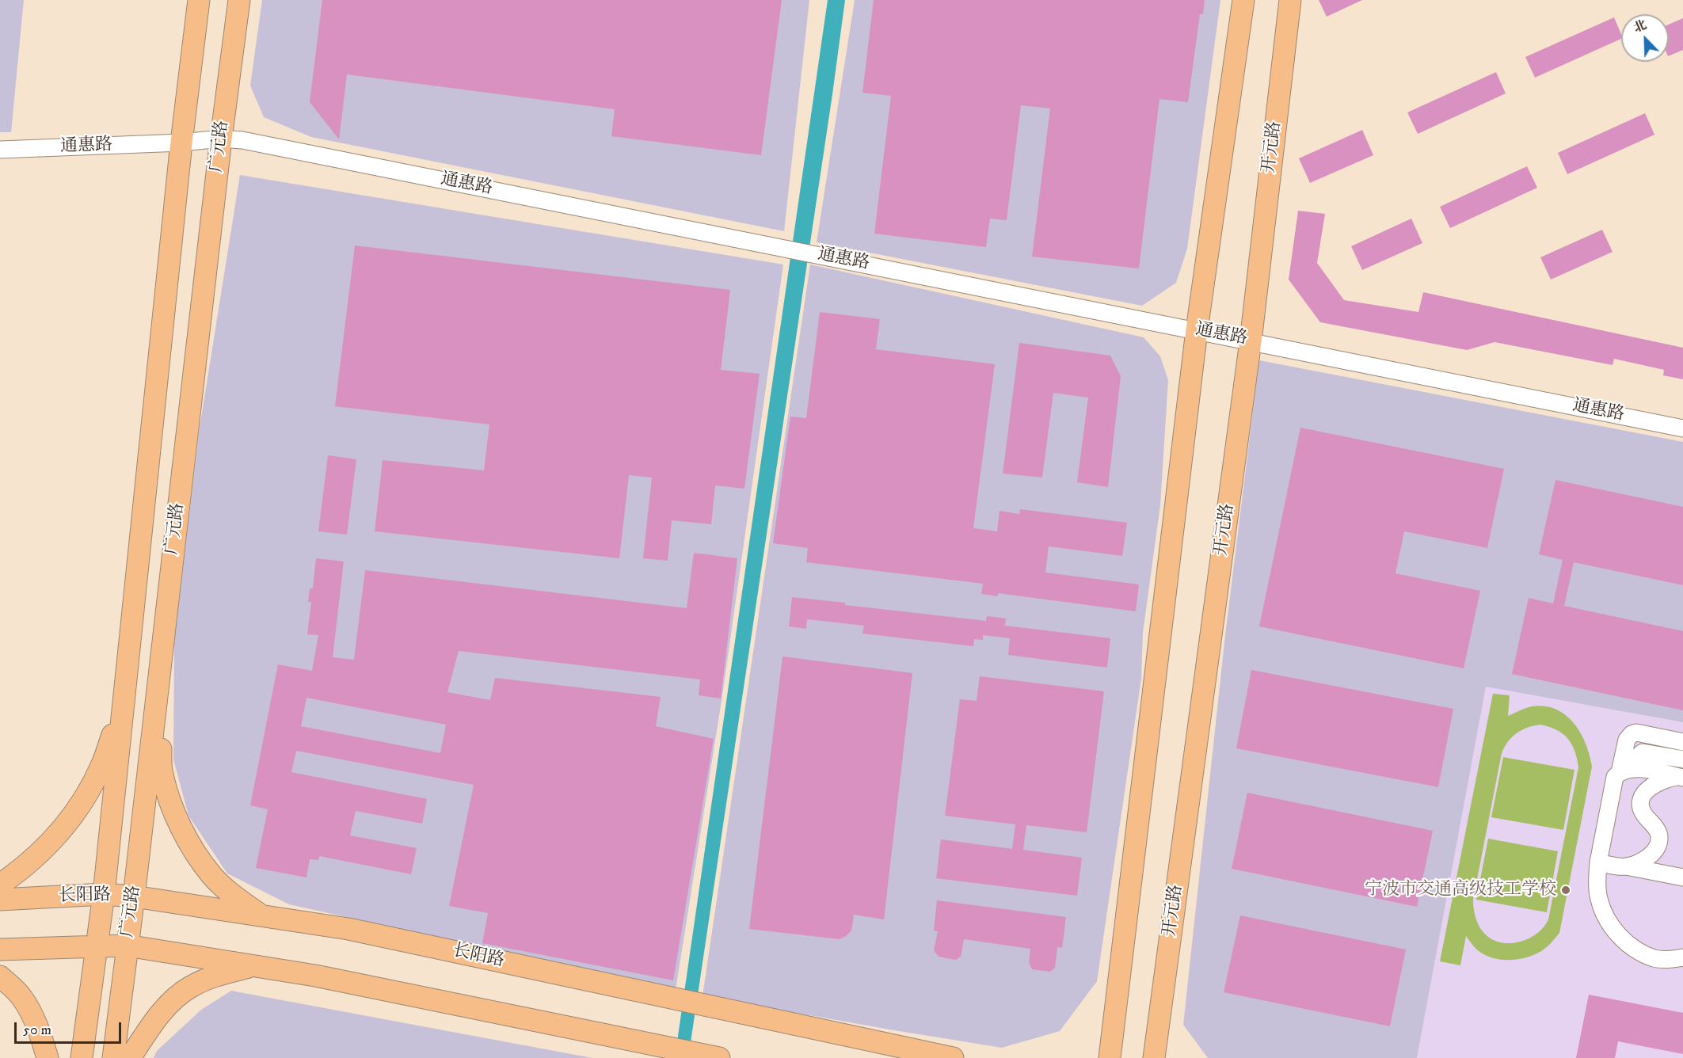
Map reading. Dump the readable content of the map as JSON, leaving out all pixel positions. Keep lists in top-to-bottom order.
{
  "streets": {
    "main road": ["广元路", "开元路", "长阳路"],
    "street": ["通惠路"]
  },
  "crossings": [
    ["通惠路", "广元路"],
    ["通惠路", "开元路"],
    ["广元路", "长阳路"]
  ],
  "places": ["宁波市交通高级技工学校"],
  "scale_bar": "50 m",
  "north": "top left"
}
